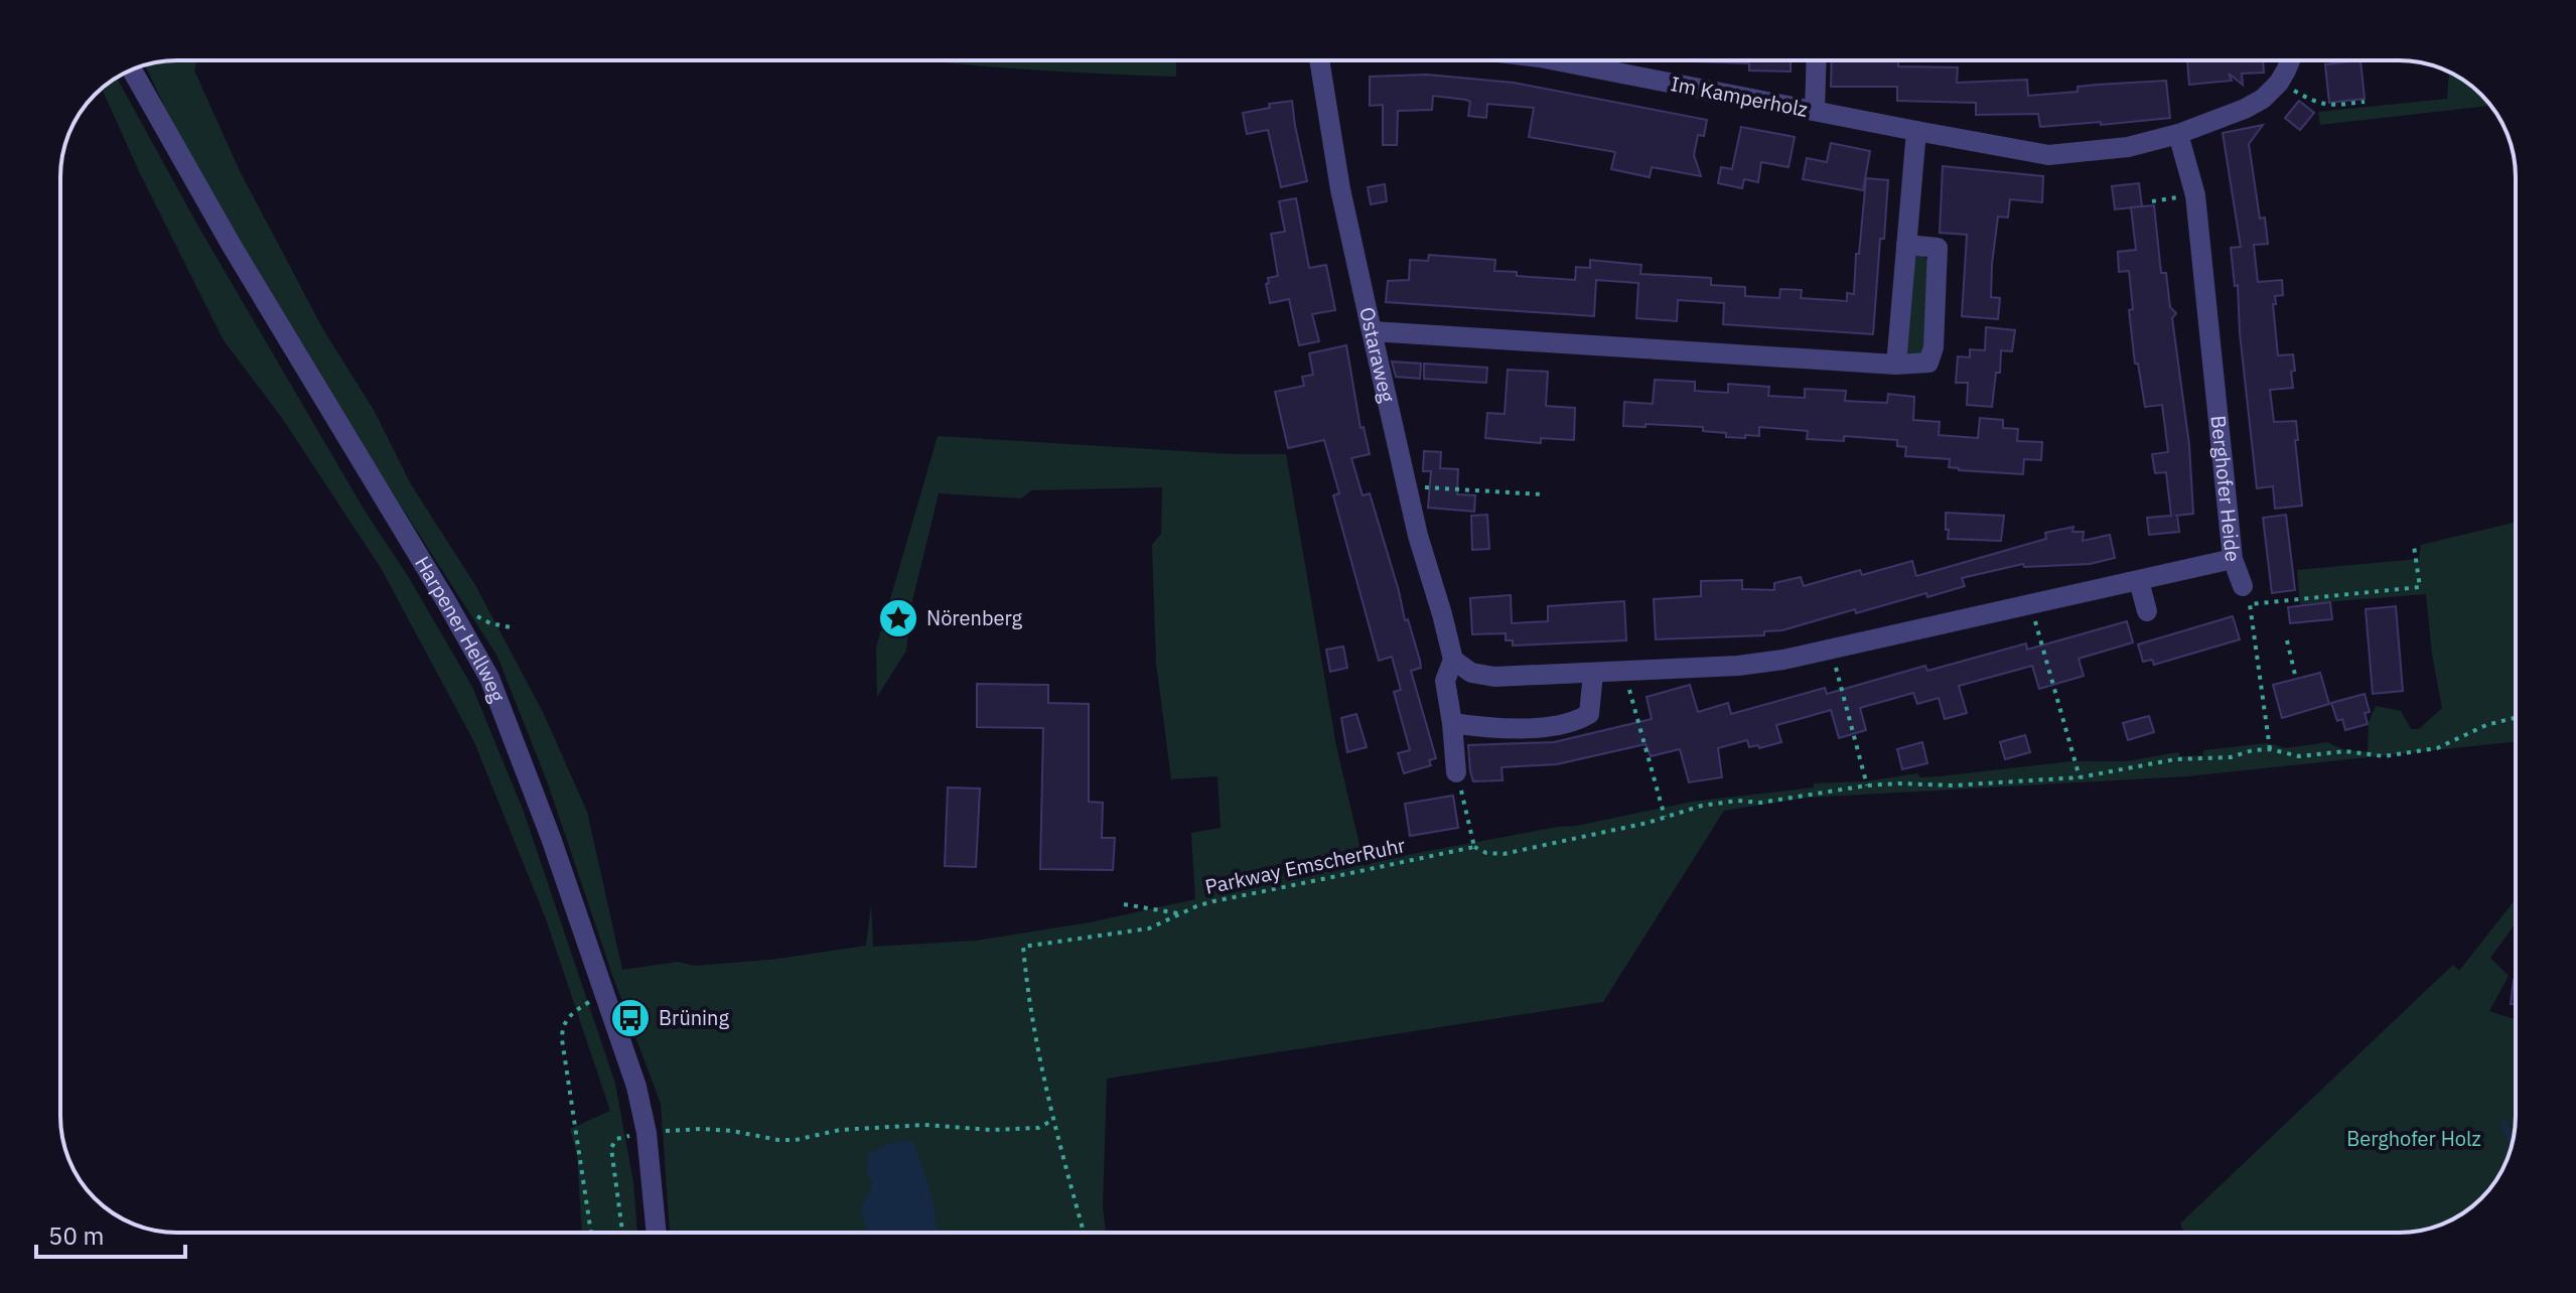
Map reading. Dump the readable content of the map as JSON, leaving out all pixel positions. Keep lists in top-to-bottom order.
{
  "streets": {
    "street": [
      "Im Kamperholz",
      "Ostaraweg",
      "Berghofer Heide",
      "Harpener Hellweg"
    ],
    "path": ["Parkway EmscherRuhr"]
  },
  "crossings": [
    ["Ostaraweg", "Berghofer Heide"]
  ],
  "parks": ["Berghofer Holz"],
  "places": {
    "place": ["Nörenberg"],
    "bus stop": ["Brüning"]
  },
  "scale_bar": "50 m"
}
